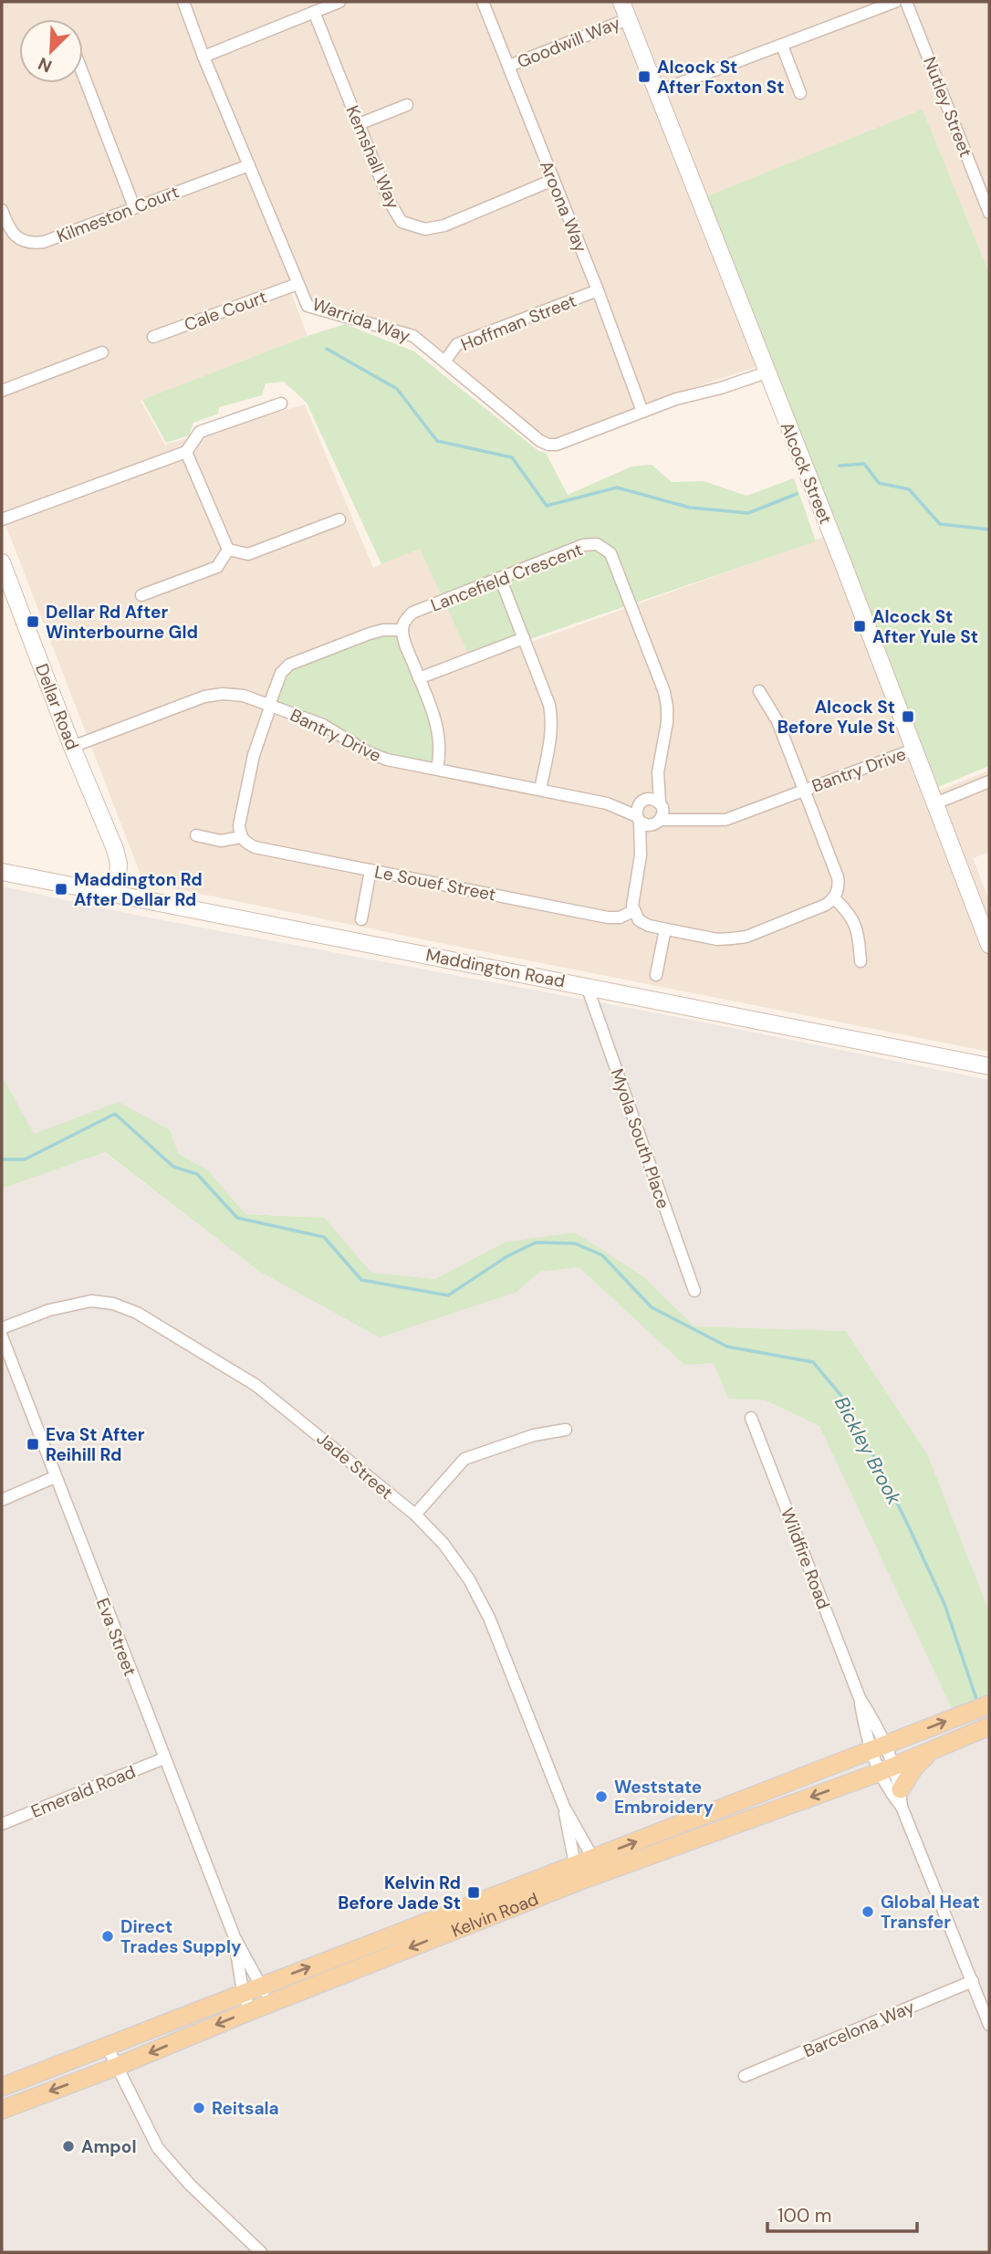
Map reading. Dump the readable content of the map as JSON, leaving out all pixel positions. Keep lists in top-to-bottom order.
{
  "streets": {
    "main road": [
      "Alcock Street",
      "Dellar Road",
      "Maddington Road",
      "Kelvin Road"
    ],
    "street": [
      "Goodwill Way",
      "Nutley Street",
      "Kemshall Way",
      "Aroona Way",
      "Kilmeston Court",
      "Cale Court",
      "Warrida Way",
      "Hoffman Street",
      "Lancefield Crescent",
      "Bantry Drive",
      "Le Souef Street",
      "Myola South Place",
      "Jade Street",
      "Wildfire Road",
      "Eva Street",
      "Emerald Road",
      "Barcelona Way"
    ]
  },
  "crossings": [
    ["Goodwill Way", "Aroona Way"],
    ["Goodwill Way", "Alcock Street"],
    ["Kemshall Way", "Aroona Way"],
    ["Aroona Way", "Warrida Way"],
    ["Aroona Way", "Hoffman Street"],
    ["Kilmeston Court", "Warrida Way"],
    ["Cale Court", "Warrida Way"],
    ["Warrida Way", "Hoffman Street"],
    ["Warrida Way", "Alcock Street"],
    ["Alcock Street", "Bantry Drive"],
    ["Lancefield Crescent", "Bantry Drive"],
    ["Dellar Road", "Bantry Drive"],
    ["Dellar Road", "Maddington Road"],
    ["Maddington Road", "Myola South Place"],
    ["Jade Street", "Kelvin Road"],
    ["Wildfire Road", "Kelvin Road"],
    ["Wildfire Road", "Barcelona Way"],
    ["Eva Street", "Emerald Road"],
    ["Eva Street", "Kelvin Road"]
  ],
  "water": ["Bickley Brook"],
  "places": {
    "transit": [
      "Alcock St After Foxton St",
      "Dellar Rd After Winterbourne Gld",
      "Alcock St After Yule St",
      "Alcock St Before Yule St",
      "Maddington Rd After Dellar Rd",
      "Eva St After Reihill Rd",
      "Kelvin Rd Before Jade St"
    ],
    "other": [
      "Weststate Embroidery",
      "Global Heat Transfer",
      "Direct Trades Supply",
      "Reitsala",
      "Ampol"
    ]
  },
  "scale_bar": "100 m",
  "north": "bottom left"
}
